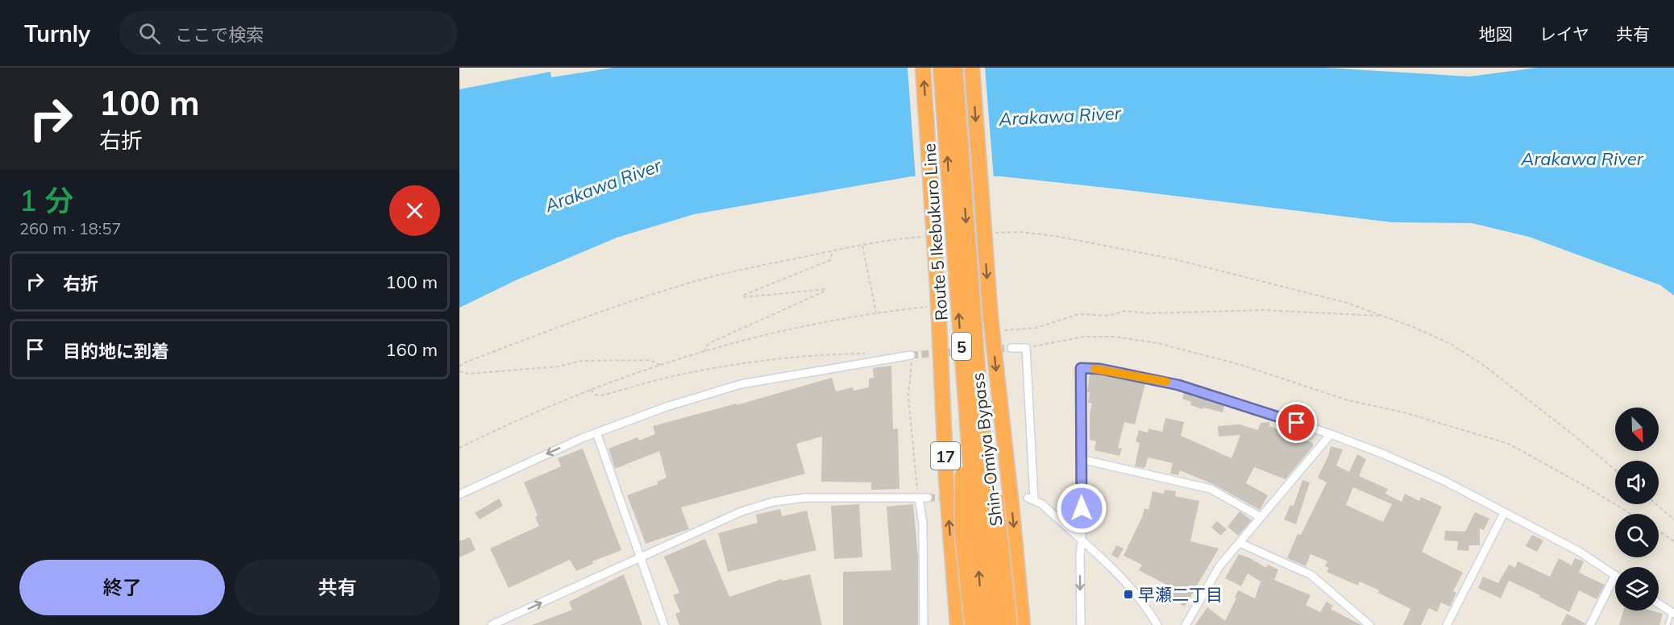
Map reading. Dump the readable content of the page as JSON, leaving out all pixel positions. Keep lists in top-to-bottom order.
{
  "streets": {
    "highway": [
      "Route 5 Ikebukuro Line",
      "5",
      "Shin-Omiya Bypass",
      "17"
    ]
  },
  "water": ["Arakawa River"],
  "places": {
    "transit": ["早瀬二丁目"]
  },
  "north": "bottom right",
  "page": {
    "header": "Turnly",
    "search": "ここで検索",
    "nav": ["地図", "レイヤ", "共有"],
    "turn": ["100 m", "右折"],
    "heading": ["1 分", "260 m · 18:57"],
    "list": [
      {
        "name": "右折",
        "value": "100 m"
      },
      {
        "name": "目的地に到着",
        "value": "160 m"
      }
    ],
    "buttons": ["終了", "共有"]
  }
}
